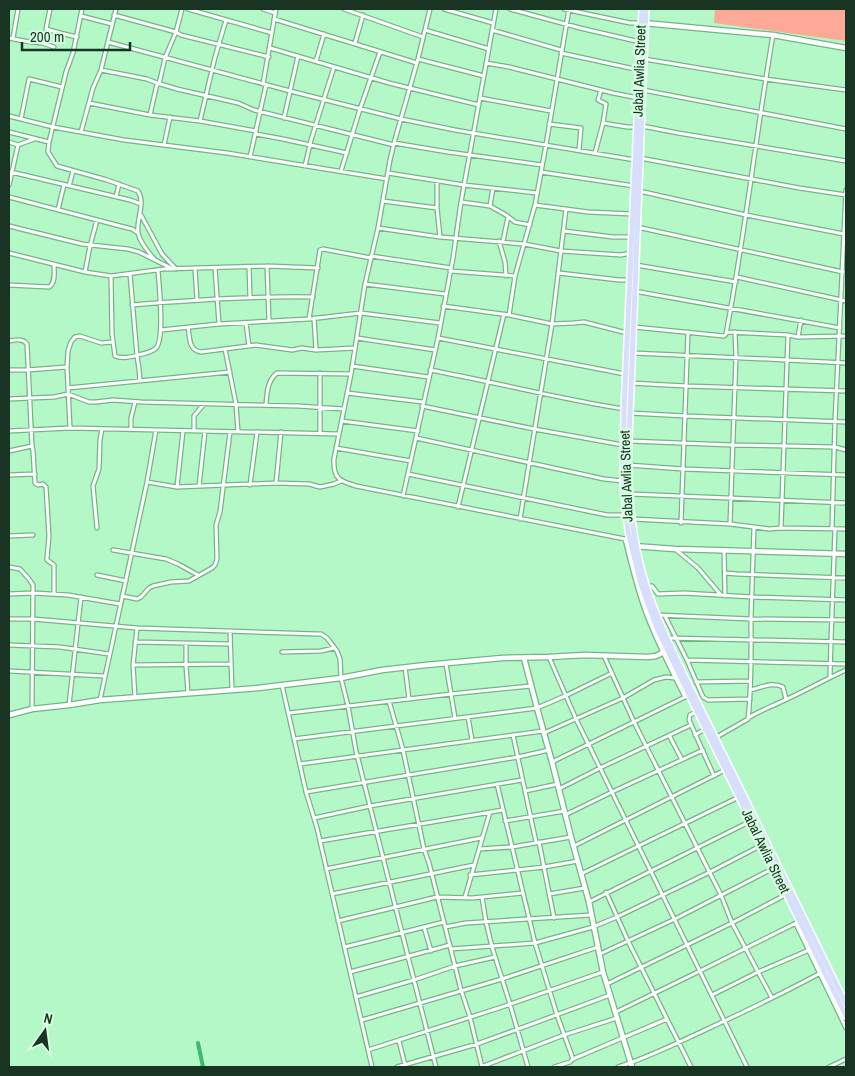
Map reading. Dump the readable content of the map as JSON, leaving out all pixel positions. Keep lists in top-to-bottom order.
{
  "streets": {
    "main road": ["Jabal Awlia Street"]
  },
  "scale_bar": "200 m",
  "north": "top"
}
